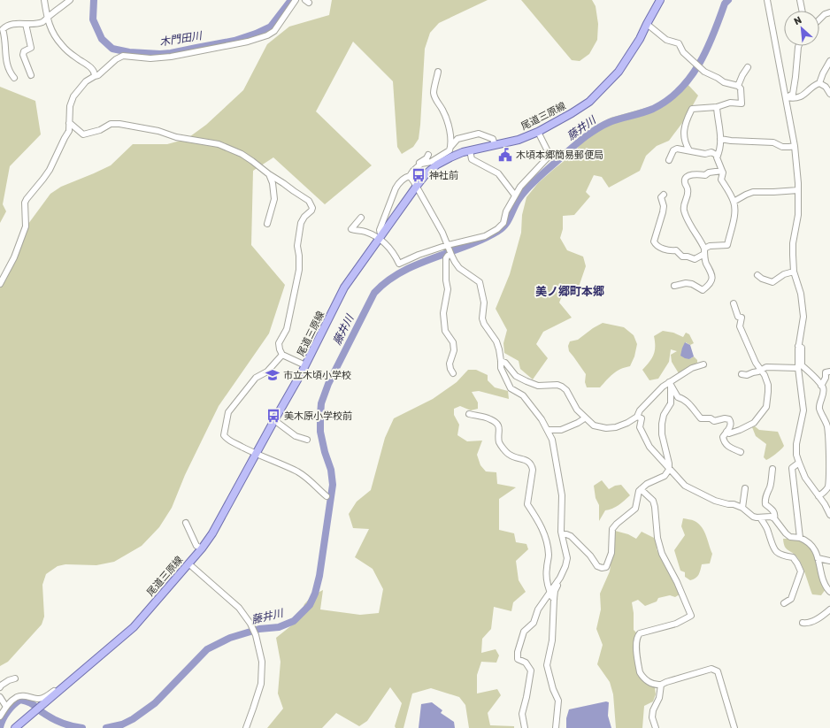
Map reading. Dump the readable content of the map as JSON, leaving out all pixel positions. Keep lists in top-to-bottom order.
{
  "streets": {
    "main road": ["尾道三原線"]
  },
  "districts": ["美ノ郷町本郷"],
  "water": ["木門田川", "藤井川"],
  "places": {
    "public building": ["木頃本郷簡易郵便局"],
    "bus stop": ["神社前", "美木原小学校前"],
    "school or university": ["市立木頃小学校"]
  },
  "north": "top left"
}
